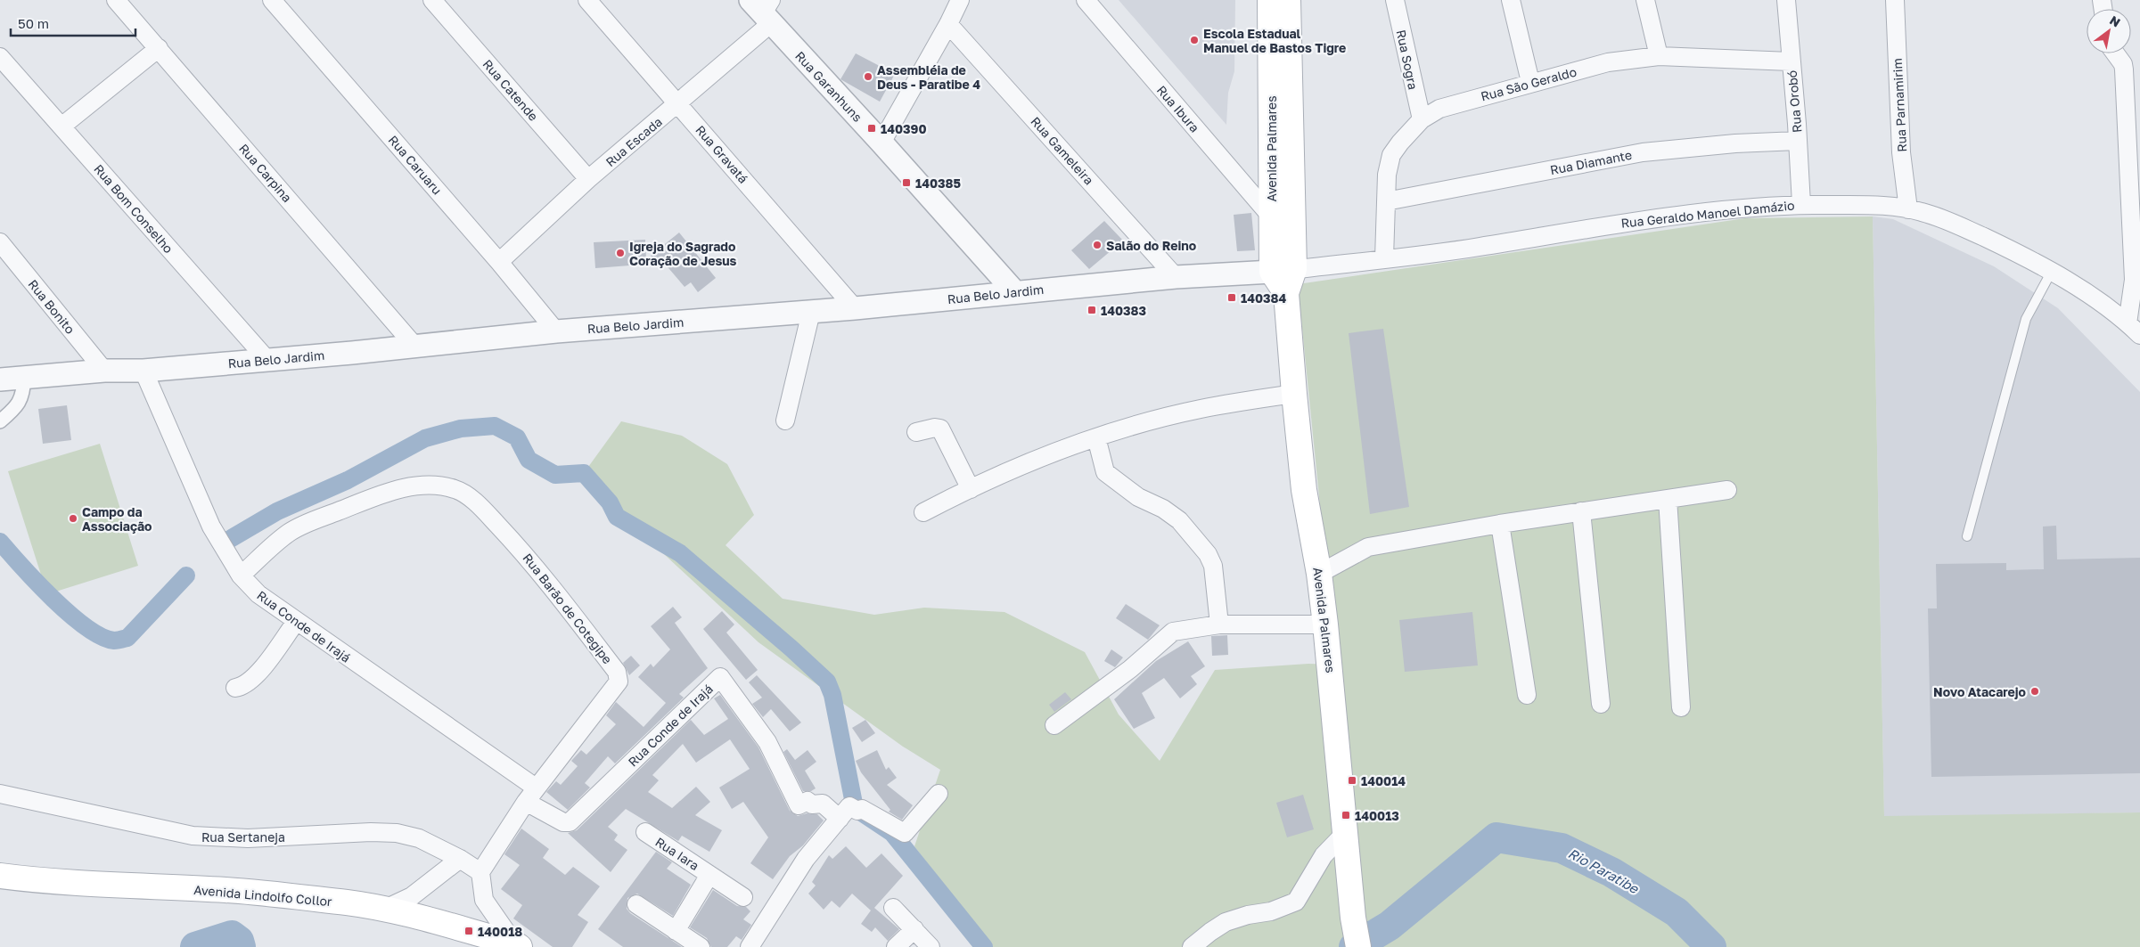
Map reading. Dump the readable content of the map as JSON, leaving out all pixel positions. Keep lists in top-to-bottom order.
{
  "streets": {
    "main road": ["Avenida Palmares", "Avenida Lindolfo Collor"],
    "street": [
      "Rua Sogra",
      "Rua São Geraldo",
      "Rua Garanhuns",
      "Rua Catende",
      "Rua Orobó",
      "Rua Parnamirim",
      "Rua Ibura",
      "Rua Escada",
      "Rua Gameleira",
      "Rua Gravatá",
      "Rua Diamante",
      "Rua Caruaru",
      "Rua Carpina",
      "Rua Bom Conselho",
      "Rua Geraldo Manoel Damázio",
      "Rua Belo Jardim",
      "Rua Bonito",
      "Rua Barão de Cotegipe",
      "Rua Conde de Irajá",
      "Rua Sertaneja",
      "Rua Iara"
    ]
  },
  "crossings": [
    ["Rua Sogra", "Rua São Geraldo"],
    ["Rua São Geraldo", "Rua Orobó"],
    ["Rua São Geraldo", "Rua Diamante"],
    ["Rua São Geraldo", "Rua Geraldo Manoel Damázio"],
    ["Rua Garanhuns", "Rua Escada"],
    ["Rua Garanhuns", "Rua Belo Jardim"],
    ["Rua Catende", "Rua Escada"],
    ["Rua Orobó", "Rua Diamante"],
    ["Rua Orobó", "Rua Geraldo Manoel Damázio"],
    ["Rua Parnamirim", "Rua Geraldo Manoel Damázio"],
    ["Rua Ibura", "Avenida Palmares"],
    ["Rua Escada", "Rua Gravatá"],
    ["Rua Escada", "Rua Caruaru"],
    ["Avenida Palmares", "Rua Geraldo Manoel Damázio"],
    ["Avenida Palmares", "Rua Belo Jardim"],
    ["Rua Gameleira", "Rua Belo Jardim"],
    ["Rua Gravatá", "Rua Belo Jardim"],
    ["Rua Caruaru", "Rua Belo Jardim"],
    ["Rua Carpina", "Rua Belo Jardim"],
    ["Rua Bom Conselho", "Rua Belo Jardim"],
    ["Rua Geraldo Manoel Damázio", "Rua Belo Jardim"],
    ["Rua Belo Jardim", "Rua Bonito"],
    ["Rua Belo Jardim", "Rua Conde de Irajá"],
    ["Rua Barão de Cotegipe", "Rua Conde de Irajá"],
    ["Rua Barão de Cotegipe", "Rua Sertaneja"]
  ],
  "water": ["Rio Paratibe"],
  "places": {
    "other": [
      "Escola Estadual Manuel de Bastos Tigre",
      "Assembléia de Deus - Paratibe 4",
      "Salão do Reino",
      "Igreja do Sagrado Coração de Jesus",
      "Campo da Associação",
      "Novo Atacarejo"
    ],
    "transit": [
      "140390",
      "140385",
      "140384",
      "140383",
      "140014",
      "140013",
      "140018"
    ]
  },
  "scale_bar": "50 m",
  "north": "top right"
}
